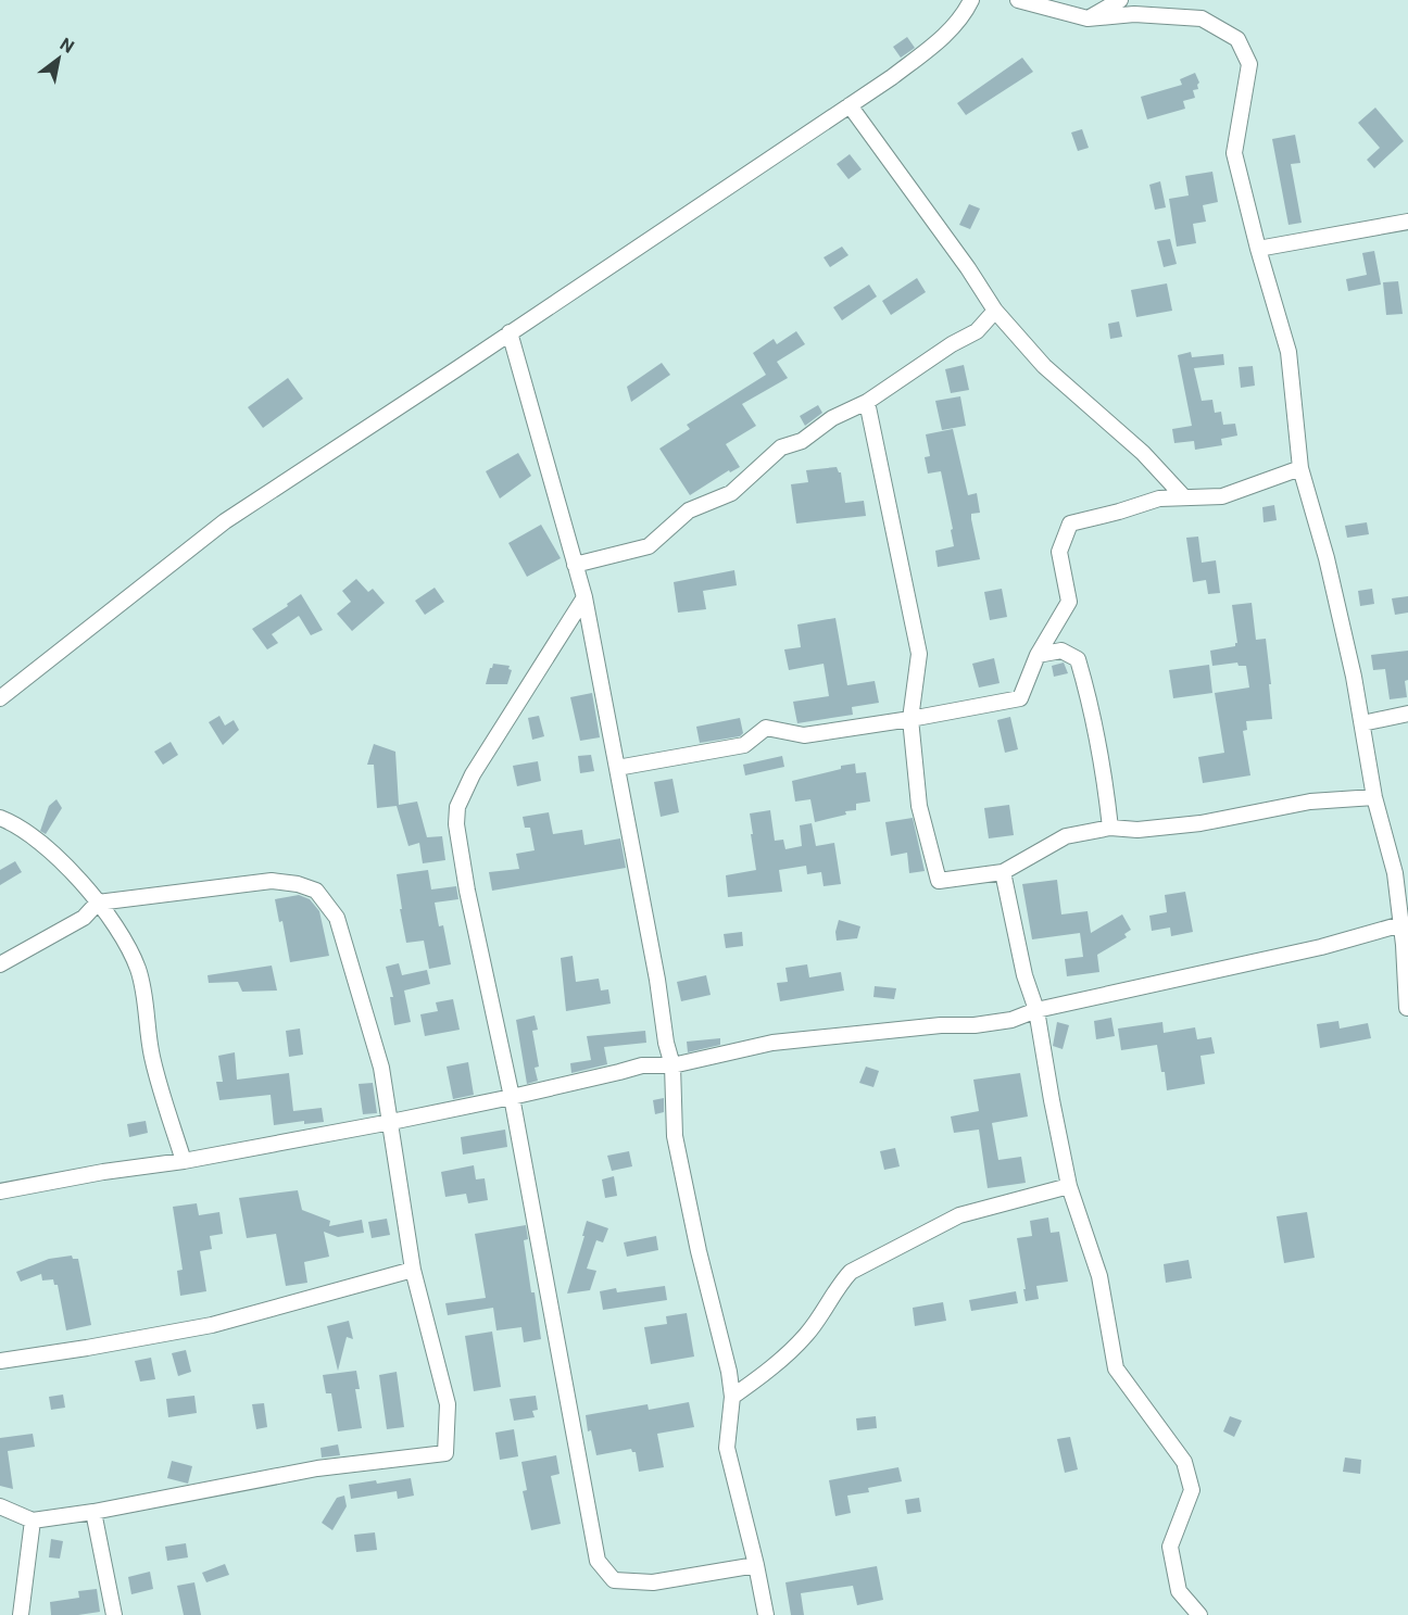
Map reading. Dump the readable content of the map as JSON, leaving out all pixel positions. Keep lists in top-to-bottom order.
{
  "north": "top right"
}
